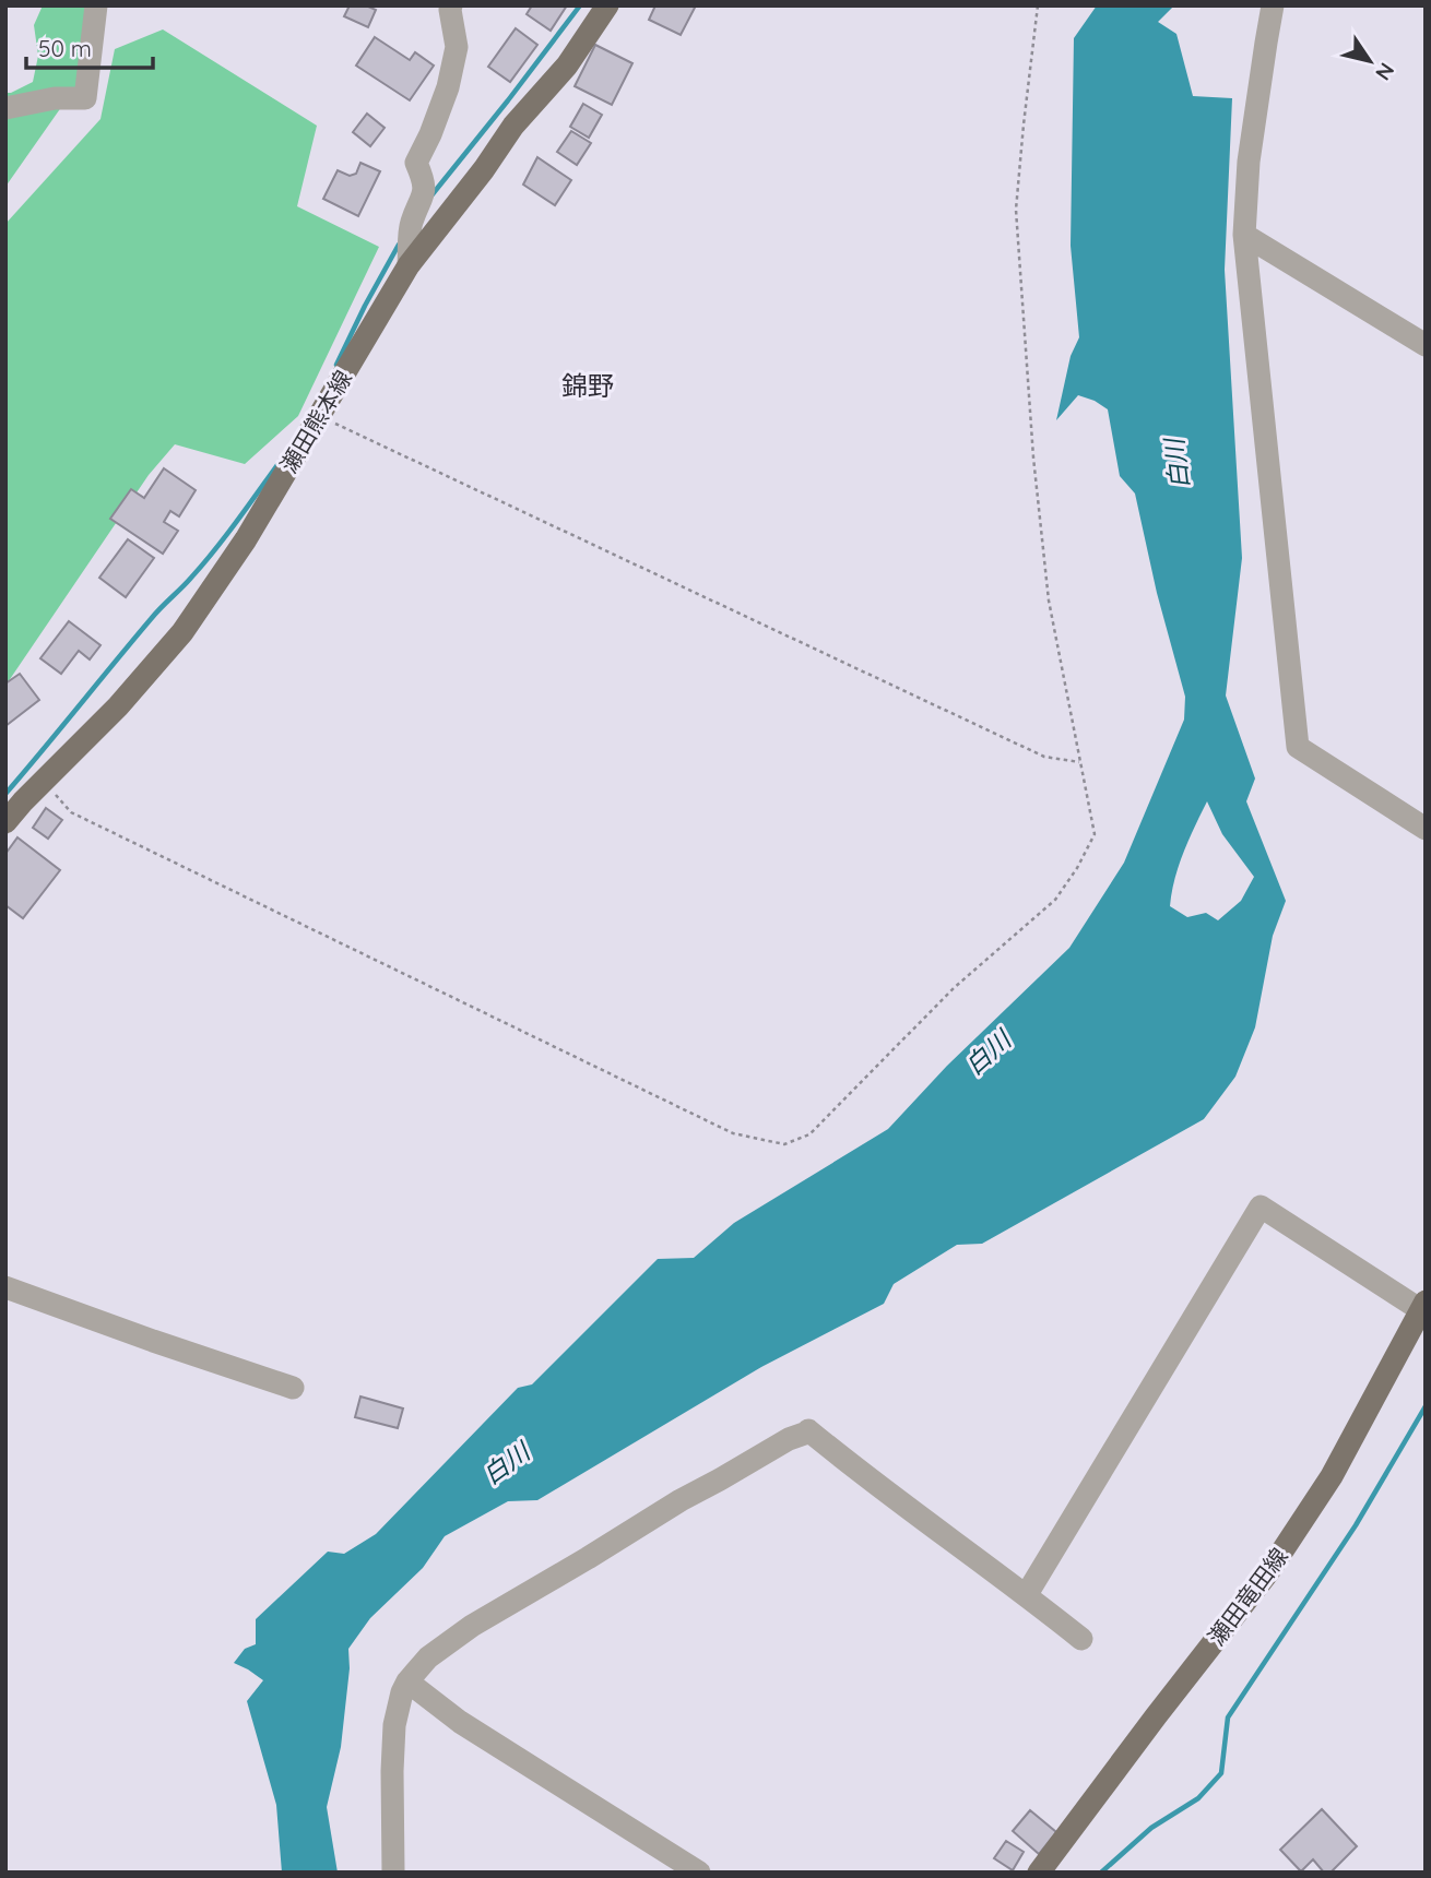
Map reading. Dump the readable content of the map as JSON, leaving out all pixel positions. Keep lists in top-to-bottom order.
{
  "streets": {
    "main road": ["瀬田熊本線", "瀬田竜田線"]
  },
  "districts": ["錦野"],
  "water": ["白川"],
  "scale_bar": "50 m",
  "north": "bottom right"
}
